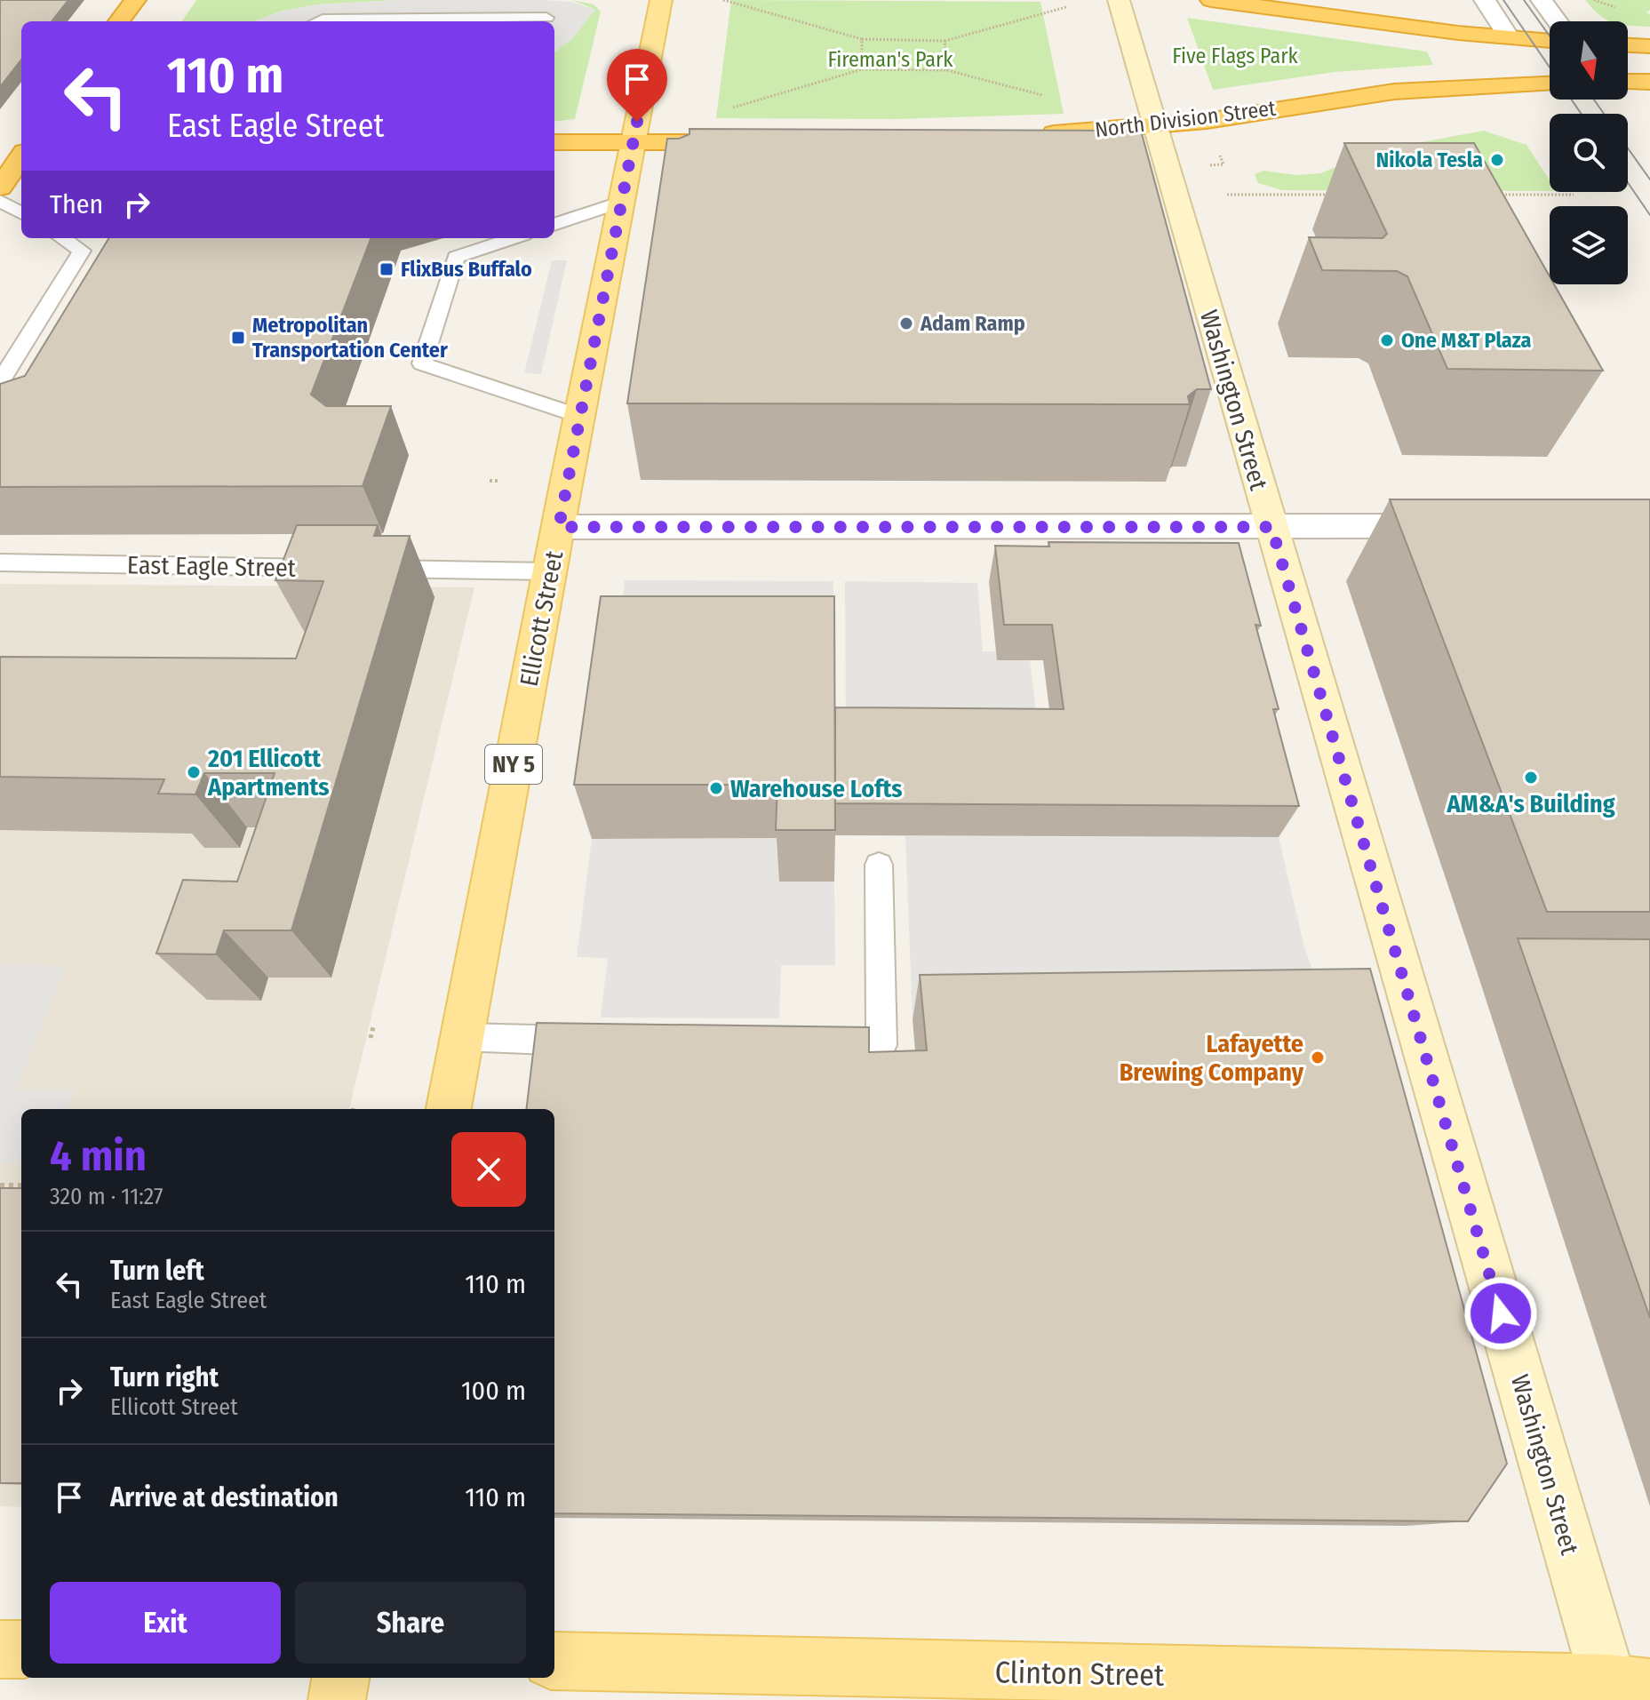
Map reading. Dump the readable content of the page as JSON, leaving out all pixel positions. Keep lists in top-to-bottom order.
{
  "streets": {
    "highway": ["North Division Street"],
    "main road": ["Ellicott Street", "NY 5", "Clinton Street"],
    "street": ["Washington Street"],
    "lane": ["East Eagle Street"]
  },
  "crossings": [
    ["North Division Street", "Washington Street"],
    ["Washington Street", "Clinton Street"]
  ],
  "parks": ["Five Flags Park", "Fireman's Park"],
  "places": {
    "other": [
      "Nikola Tesla",
      "Adam Ramp",
      "One M&T Plaza",
      "201 Ellicott Apartments",
      "AM&A's Building",
      "Warehouse Lofts",
      "Lafayette Brewing Company"
    ],
    "transit": ["FlixBus Buffalo", "Metropolitan Transportation Center"]
  },
  "north": "bottom",
  "page": {
    "turn": ["110 m", "East Eagle Street"],
    "then": "Then",
    "heading": ["4 min", "320 m · 11:27"],
    "list": [
      {
        "name": "Turn left",
        "note": "East Eagle Street",
        "value": "110 m"
      },
      {
        "name": "Turn right",
        "note": "Ellicott Street",
        "value": "100 m"
      },
      {
        "name": "Arrive at destination",
        "value": "110 m"
      }
    ],
    "buttons": ["Exit", "Share"]
  }
}
